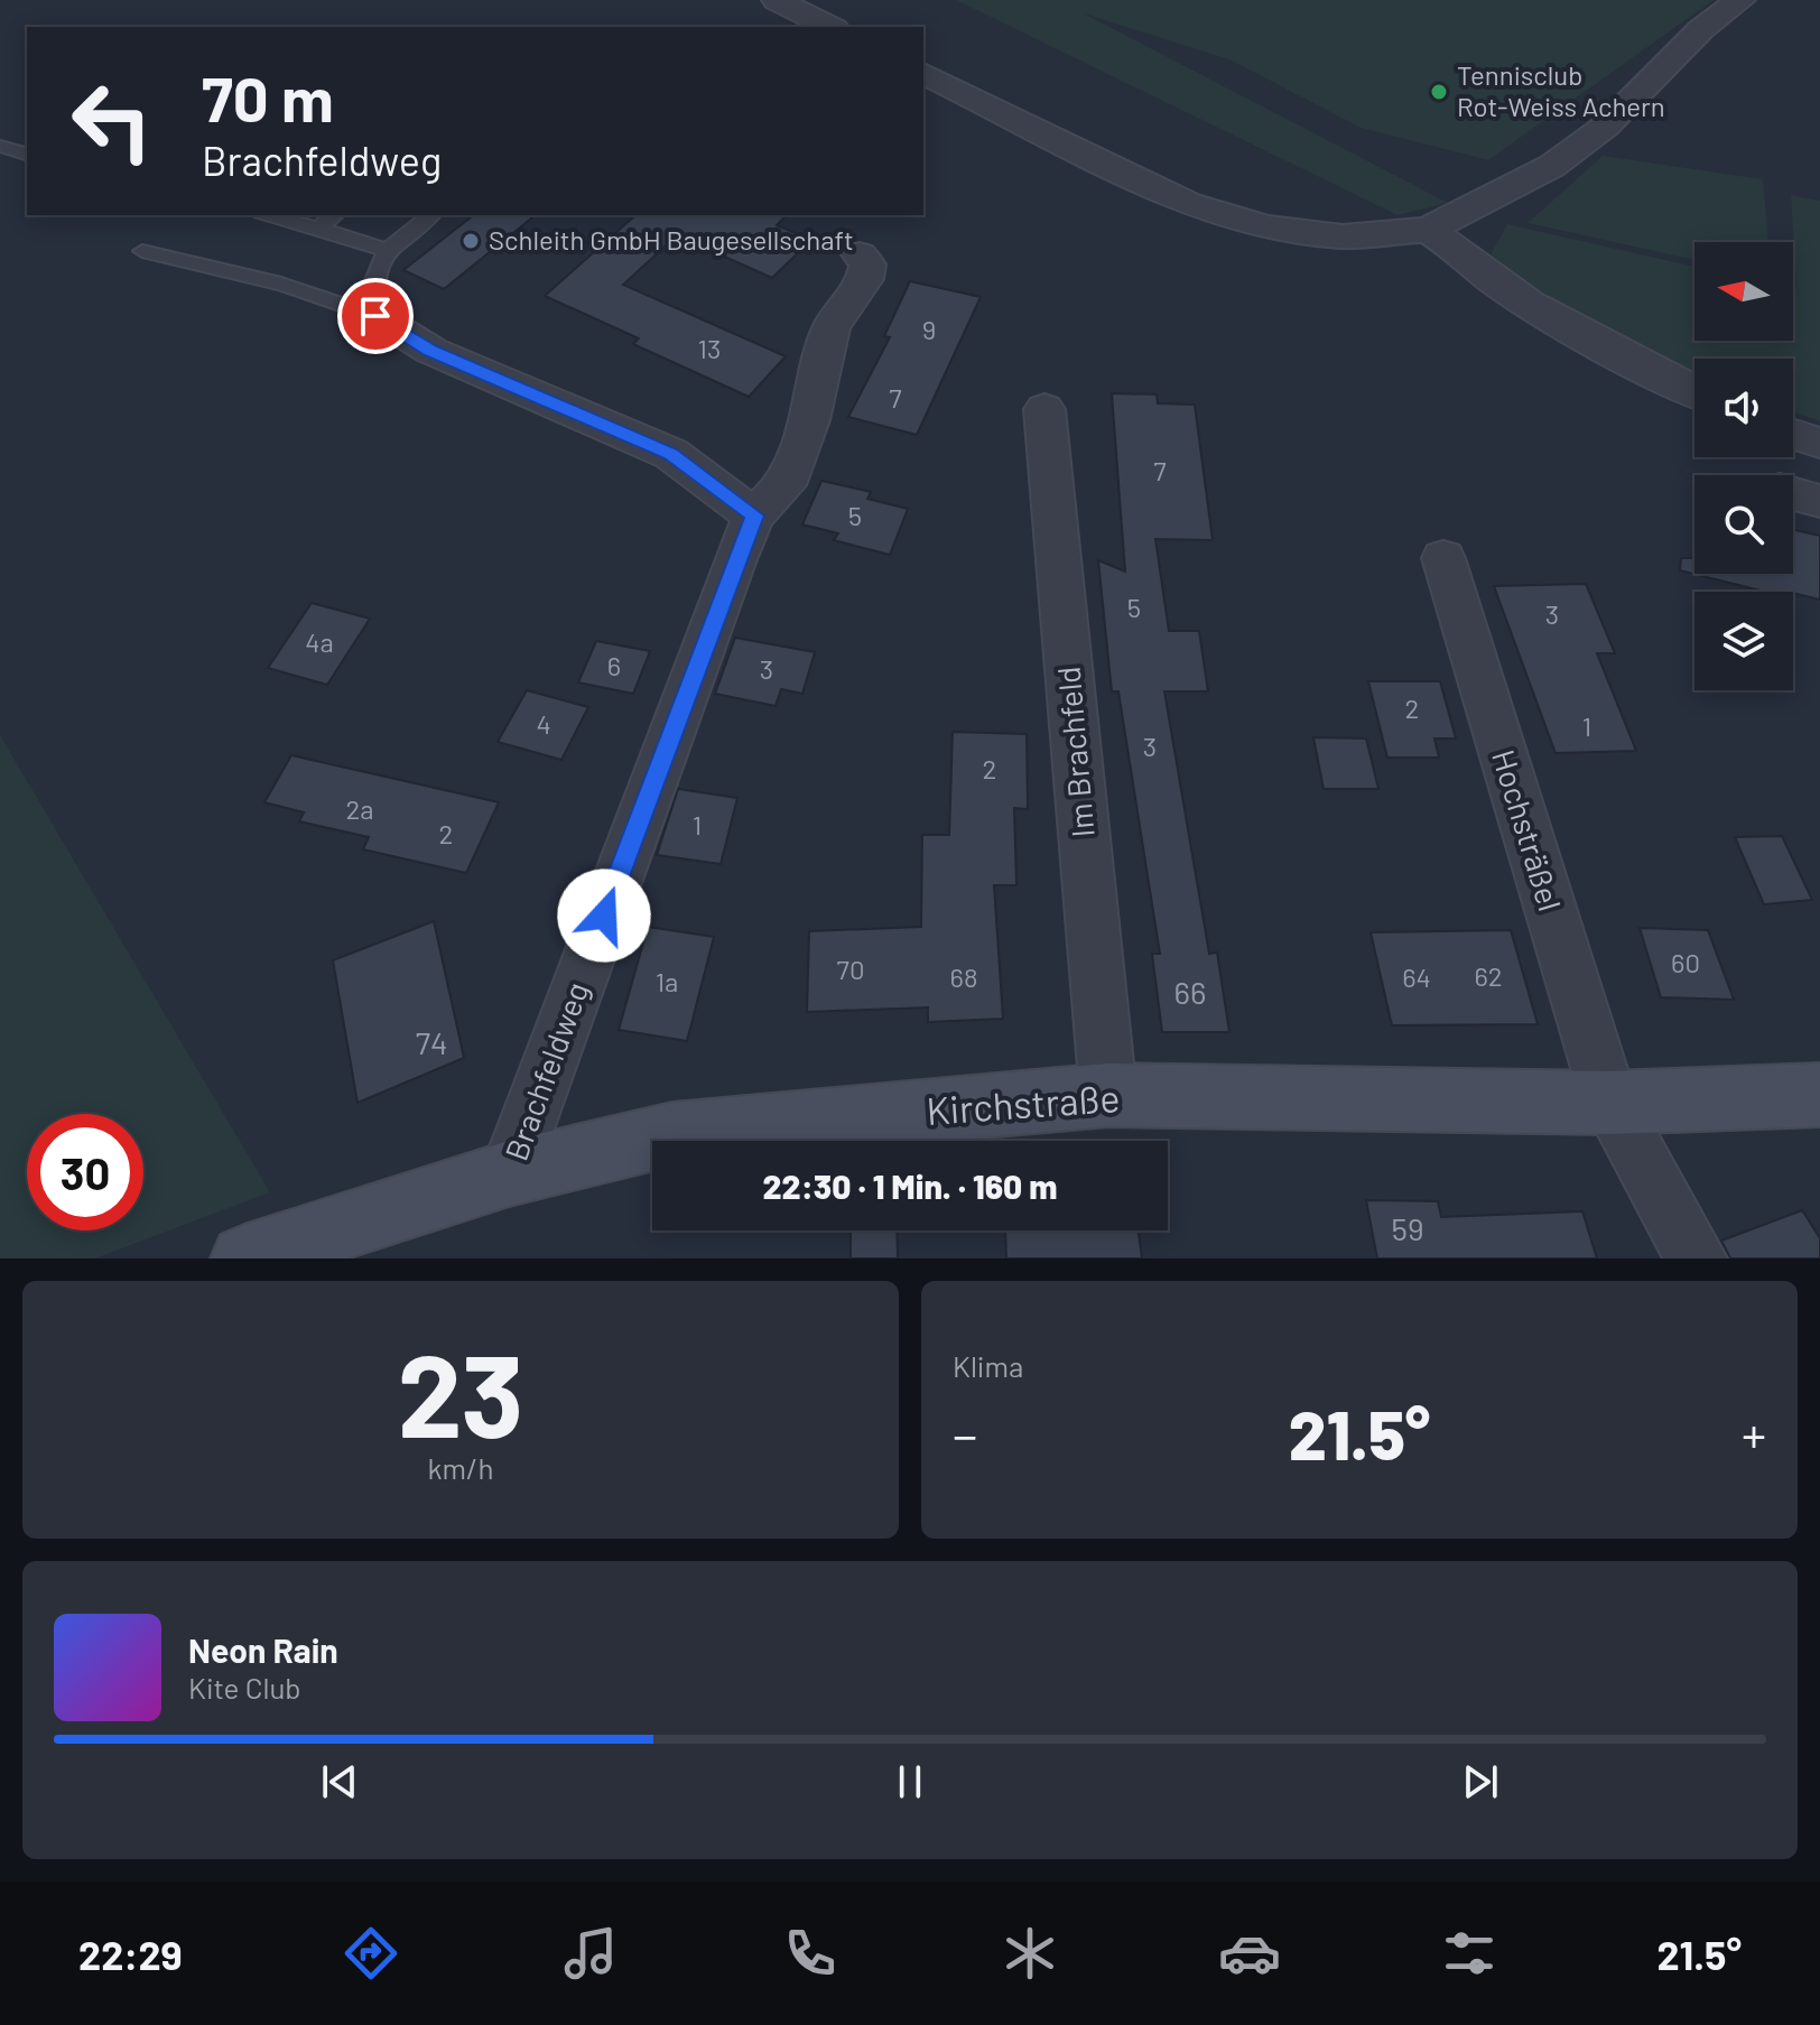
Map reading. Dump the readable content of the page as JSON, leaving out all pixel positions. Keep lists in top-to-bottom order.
{
  "streets": {
    "main road": ["Kirchstraße"],
    "street": ["Im Brachfeld", "Hochsträßel", "Brachfeldweg"]
  },
  "crossings": [
    ["Im Brachfeld", "Kirchstraße"],
    ["Hochsträßel", "Kirchstraße"],
    ["Brachfeldweg", "Kirchstraße"]
  ],
  "places": ["Tennisclub Rot-Weiss Achern", "Schleith GmbH Baugesellschaft"],
  "house_numbers": [
    "9",
    "13",
    "7",
    "7",
    "5",
    "5",
    "3",
    "4a",
    "6",
    "3",
    "2",
    "4",
    "1",
    "3",
    "2",
    "2a",
    "1",
    "2",
    "60",
    "70",
    "62",
    "68",
    "64",
    "1a",
    "66",
    "74",
    "59"
  ],
  "north": "left",
  "page": {
    "turn": ["70 m", "Brachfeldweg"],
    "limit": "30",
    "trip": "22:30 · 1 Min. · 160 m",
    "tile": [
      ["23", "km/h"],
      "Klima"
    ],
    "heat": ["−", "21.5°", "+"],
    "song": ["Neon Rain", "Kite Club"],
    "tabs": ["22:29", "21.5°"]
  }
}
